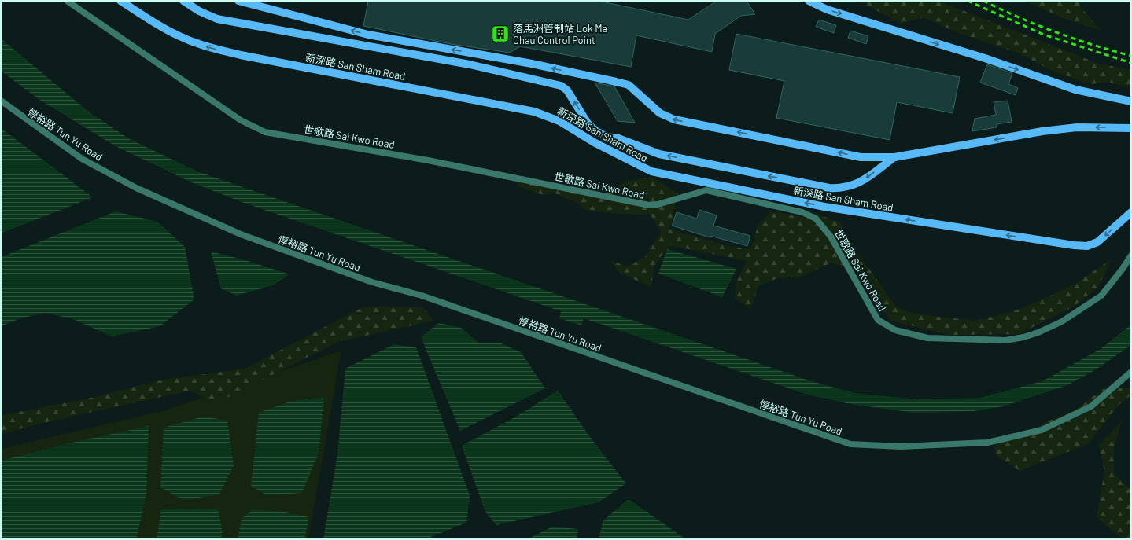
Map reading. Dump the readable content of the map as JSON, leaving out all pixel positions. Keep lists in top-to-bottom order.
{
  "streets": {
    "main road": ["新深路 San Sham Road"],
    "street": ["惇裕路 Tun Yu Road", "世歌路 Sai Kwo Road"]
  },
  "one_way": ["新深路 San Sham Road"],
  "places": {
    "building": ["落馬洲管制站 Lok Ma Chau Control Point"]
  }
}
